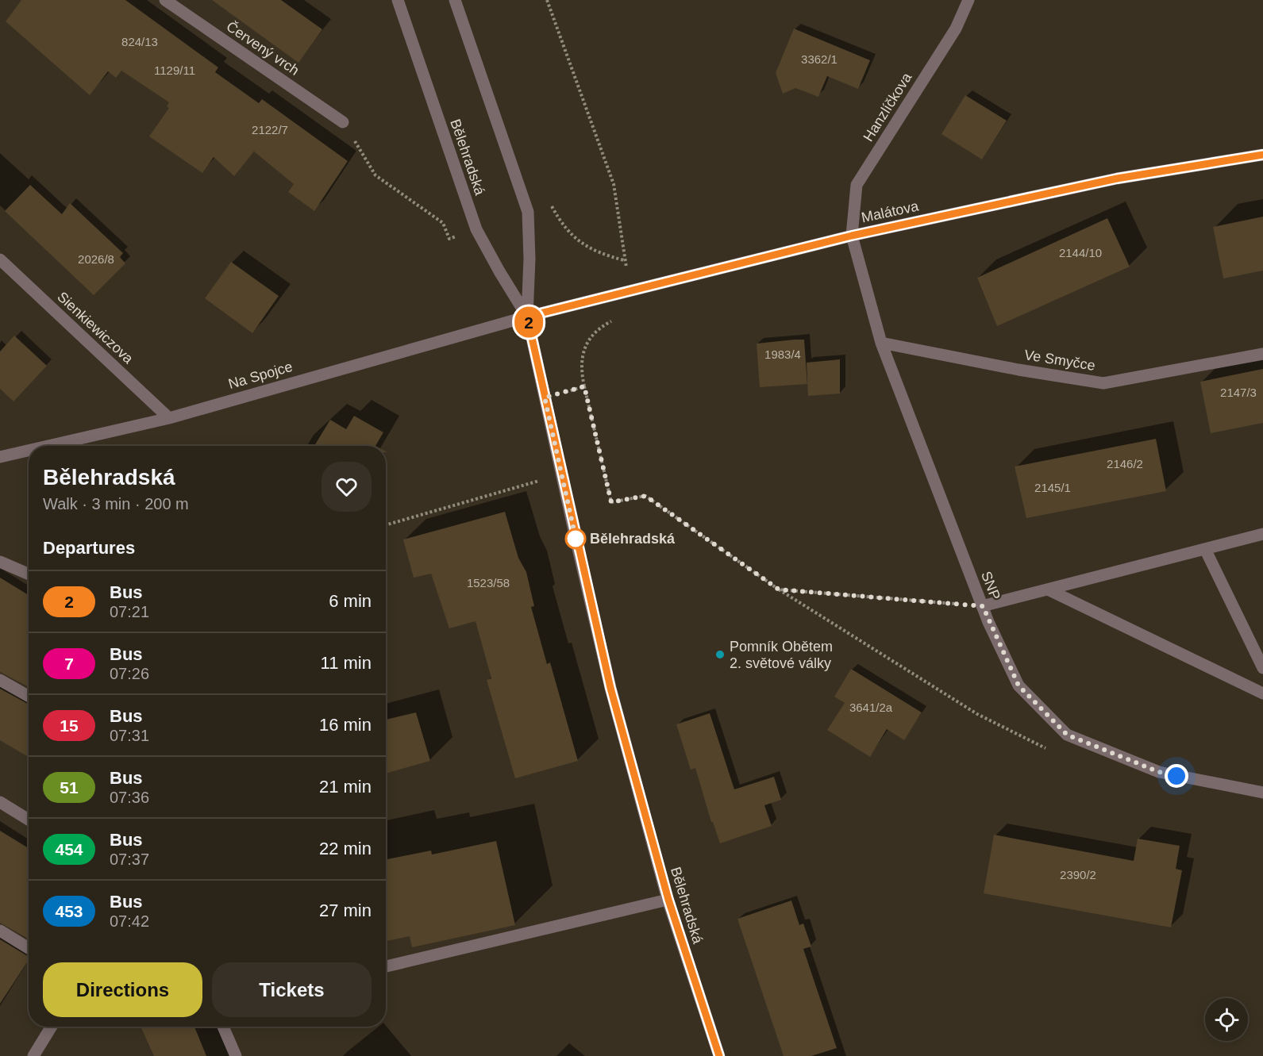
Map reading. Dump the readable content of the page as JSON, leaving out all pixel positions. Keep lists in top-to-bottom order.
{
  "streets": {
    "street": [
      "Červený vrch",
      "Hanzlíčkova",
      "Bělehradská",
      "Malátova",
      "Sienkiewiczova",
      "Ve Smyčce",
      "Na Spojce",
      "SNP"
    ]
  },
  "crossings": [
    ["Hanzlíčkova", "Malátova"],
    ["Hanzlíčkova", "SNP"],
    ["Bělehradská", "Malátova"],
    ["Bělehradská", "Na Spojce"],
    ["Malátova", "Na Spojce"],
    ["Malátova", "SNP"],
    ["Sienkiewiczova", "Na Spojce"],
    ["Ve Smyčce", "SNP"]
  ],
  "places": ["Bělehradská", "Pomník Obětem 2. světové války"],
  "lines": ["bus line 2"],
  "house_numbers": [
    "824/13",
    "3362/1",
    "1129/11",
    "2122/7",
    "2144/10",
    "2026/8",
    "1983/4",
    "2147/3",
    "2146/2",
    "2145/1",
    "1523/58",
    "3641/2a",
    "2390/2"
  ],
  "page": {
    "on_map": "2",
    "heading": [
      ["Bělehradská", "Walk · 3 min · 200 m"],
      "Departures"
    ],
    "list": [
      {
        "mark": "2",
        "name": "Bus",
        "note": "07:21",
        "value": "6 min"
      },
      {
        "mark": "7",
        "name": "Bus",
        "note": "07:26",
        "value": "11 min"
      },
      {
        "mark": "15",
        "name": "Bus",
        "note": "07:31",
        "value": "16 min"
      },
      {
        "mark": "51",
        "name": "Bus",
        "note": "07:36",
        "value": "21 min"
      },
      {
        "mark": "454",
        "name": "Bus",
        "note": "07:37",
        "value": "22 min"
      },
      {
        "mark": "453",
        "name": "Bus",
        "note": "07:42",
        "value": "27 min"
      }
    ],
    "buttons": ["Directions", "Tickets"]
  }
}
